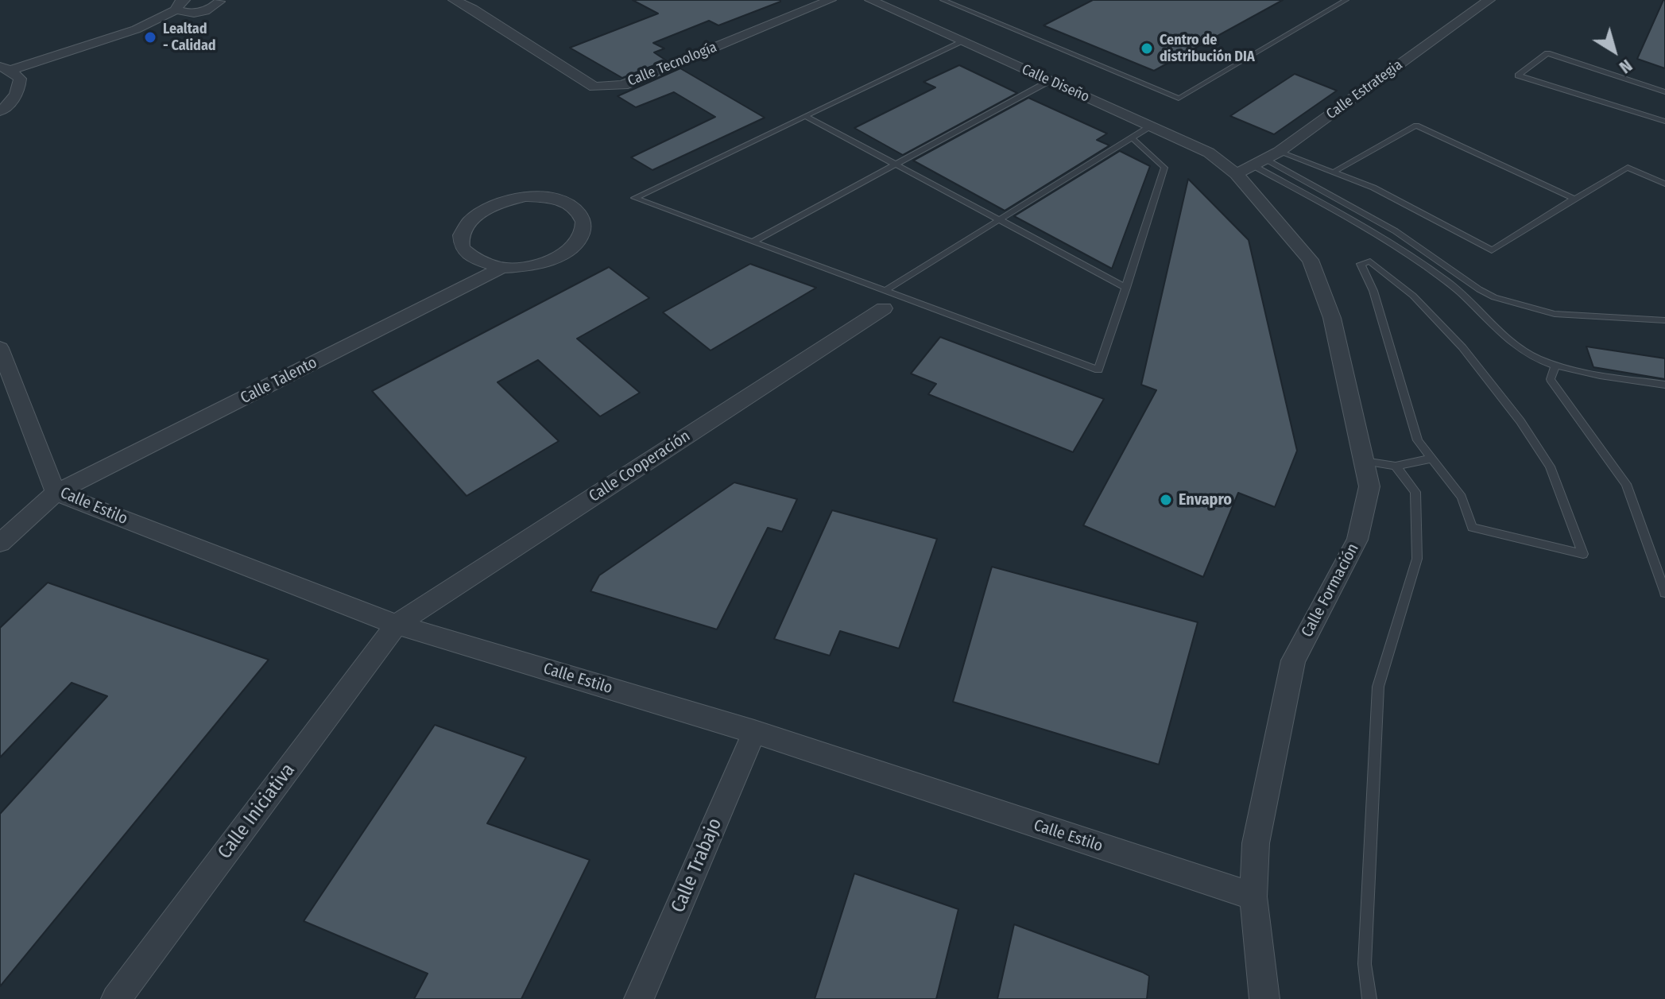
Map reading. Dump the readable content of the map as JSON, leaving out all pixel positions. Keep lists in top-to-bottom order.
{
  "streets": {
    "street": [
      "Calle Tecnología",
      "Calle Diseño",
      "Calle Estrategia",
      "Calle Talento",
      "Calle Cooperación",
      "Calle Estilo",
      "Calle Formación",
      "Calle Iniciativa",
      "Calle Trabajo"
    ]
  },
  "crossings": [
    ["Calle Diseño", "Calle Estrategia"],
    ["Calle Diseño", "Calle Formación"],
    ["Calle Estrategia", "Calle Formación"],
    ["Calle Talento", "Calle Estilo"],
    ["Calle Cooperación", "Calle Estilo"],
    ["Calle Cooperación", "Calle Iniciativa"],
    ["Calle Estilo", "Calle Formación"],
    ["Calle Estilo", "Calle Iniciativa"],
    ["Calle Estilo", "Calle Trabajo"]
  ],
  "places": ["Lealtad - Calidad", "Centro de distribución DIA", "Envapro"],
  "north": "bottom right"
}
